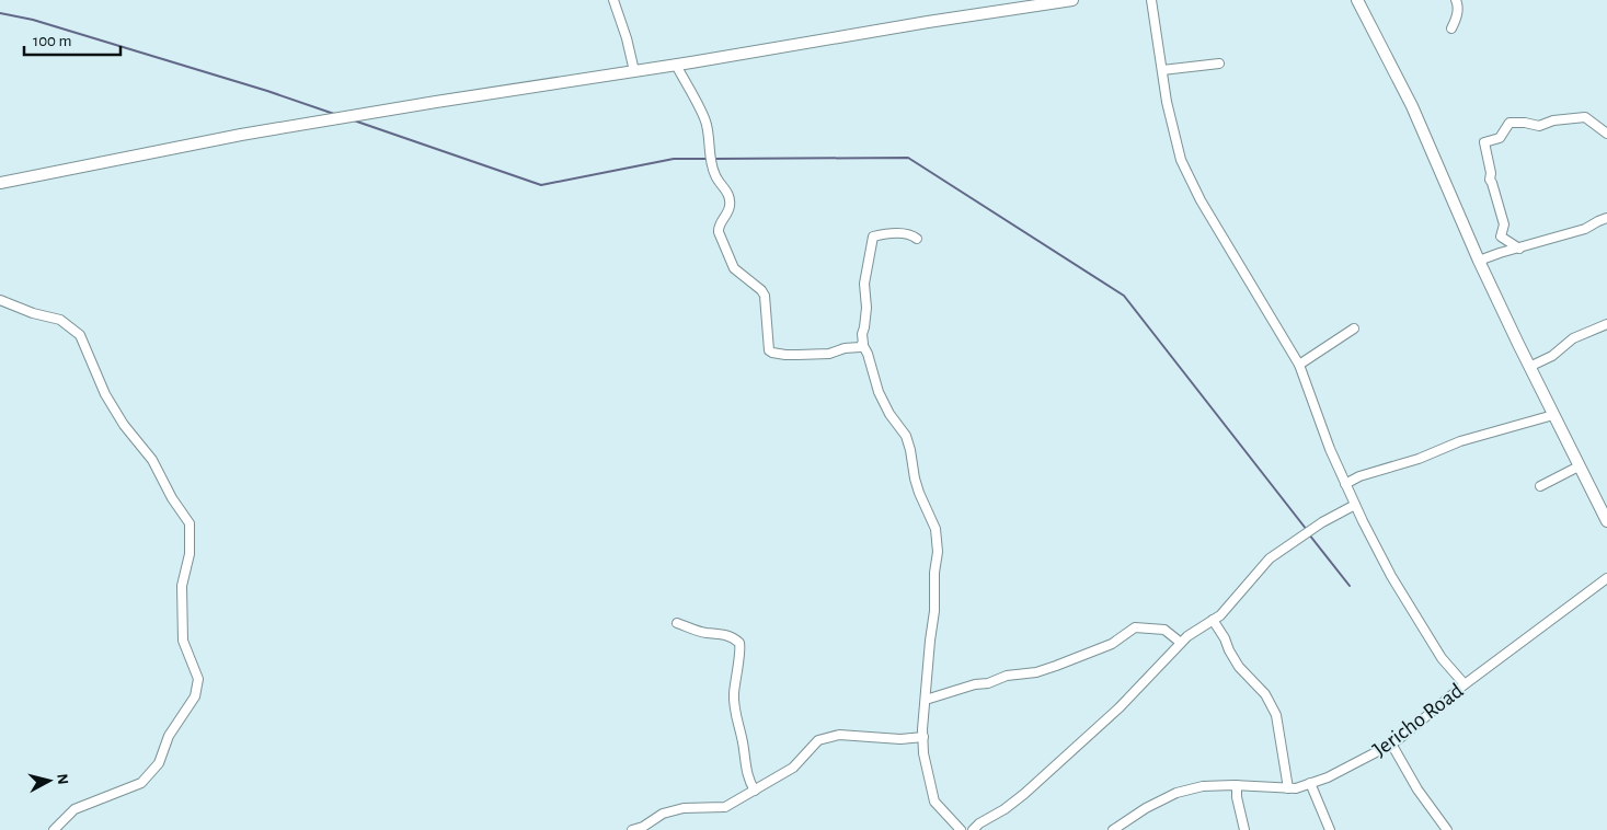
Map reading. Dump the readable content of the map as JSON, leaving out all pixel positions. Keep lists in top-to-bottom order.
{
  "streets": {
    "street": ["Jericho Road"]
  },
  "scale_bar": "100 m",
  "north": "right"
}
